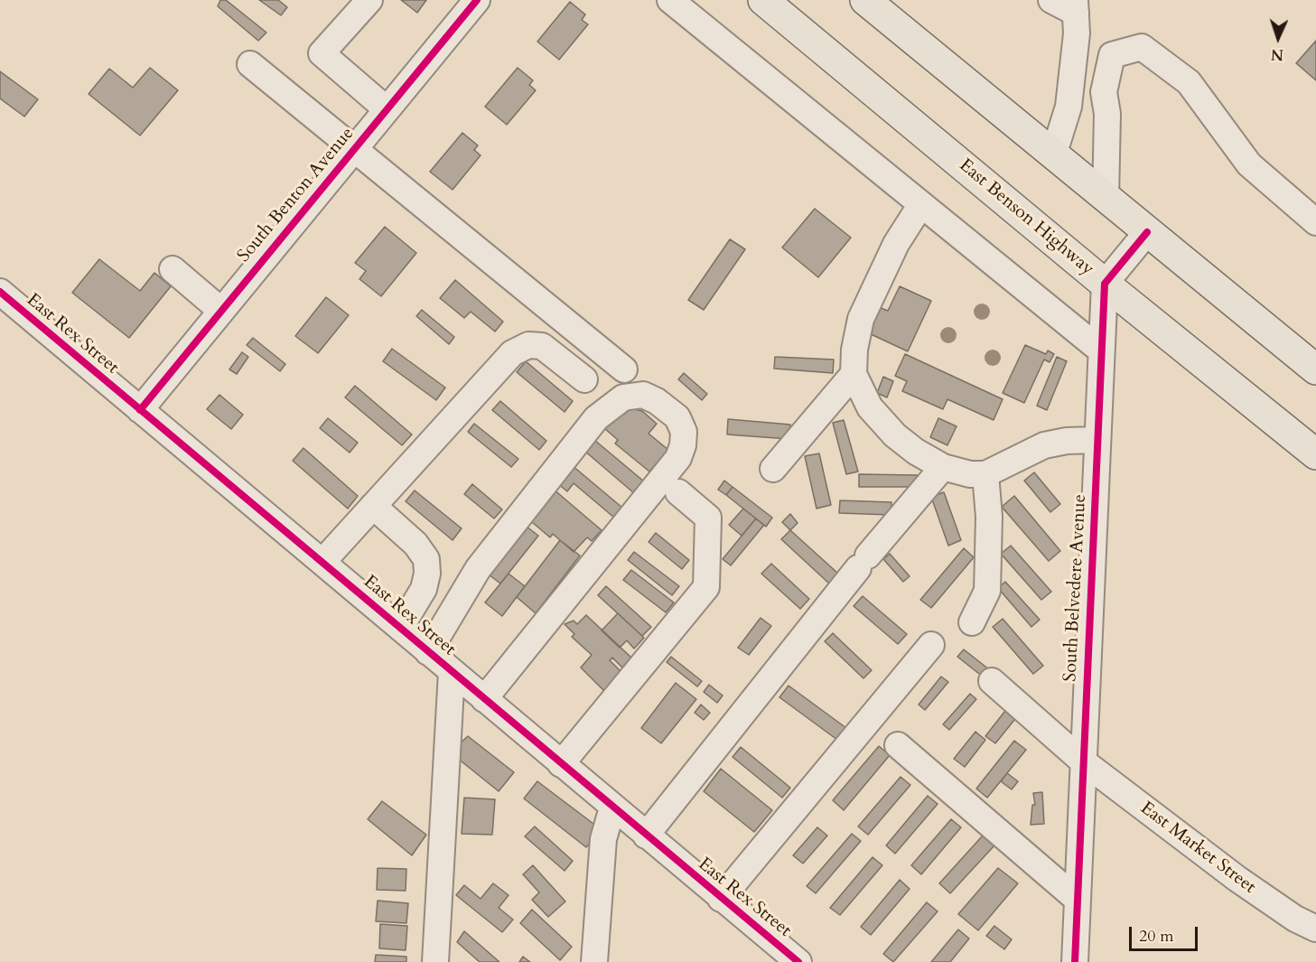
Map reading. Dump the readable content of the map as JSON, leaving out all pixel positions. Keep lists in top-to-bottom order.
{
  "streets": {
    "main road": ["East Benson Highway"],
    "street": [
      "South Benton Avenue",
      "East Rex Street",
      "South Belvedere Avenue",
      "East Market Street"
    ]
  },
  "crossings": [
    ["South Benton Avenue", "East Rex Street"],
    ["East Benson Highway", "South Belvedere Avenue"],
    ["South Belvedere Avenue", "East Market Street"]
  ],
  "scale_bar": "20 m",
  "north": "bottom"
}
